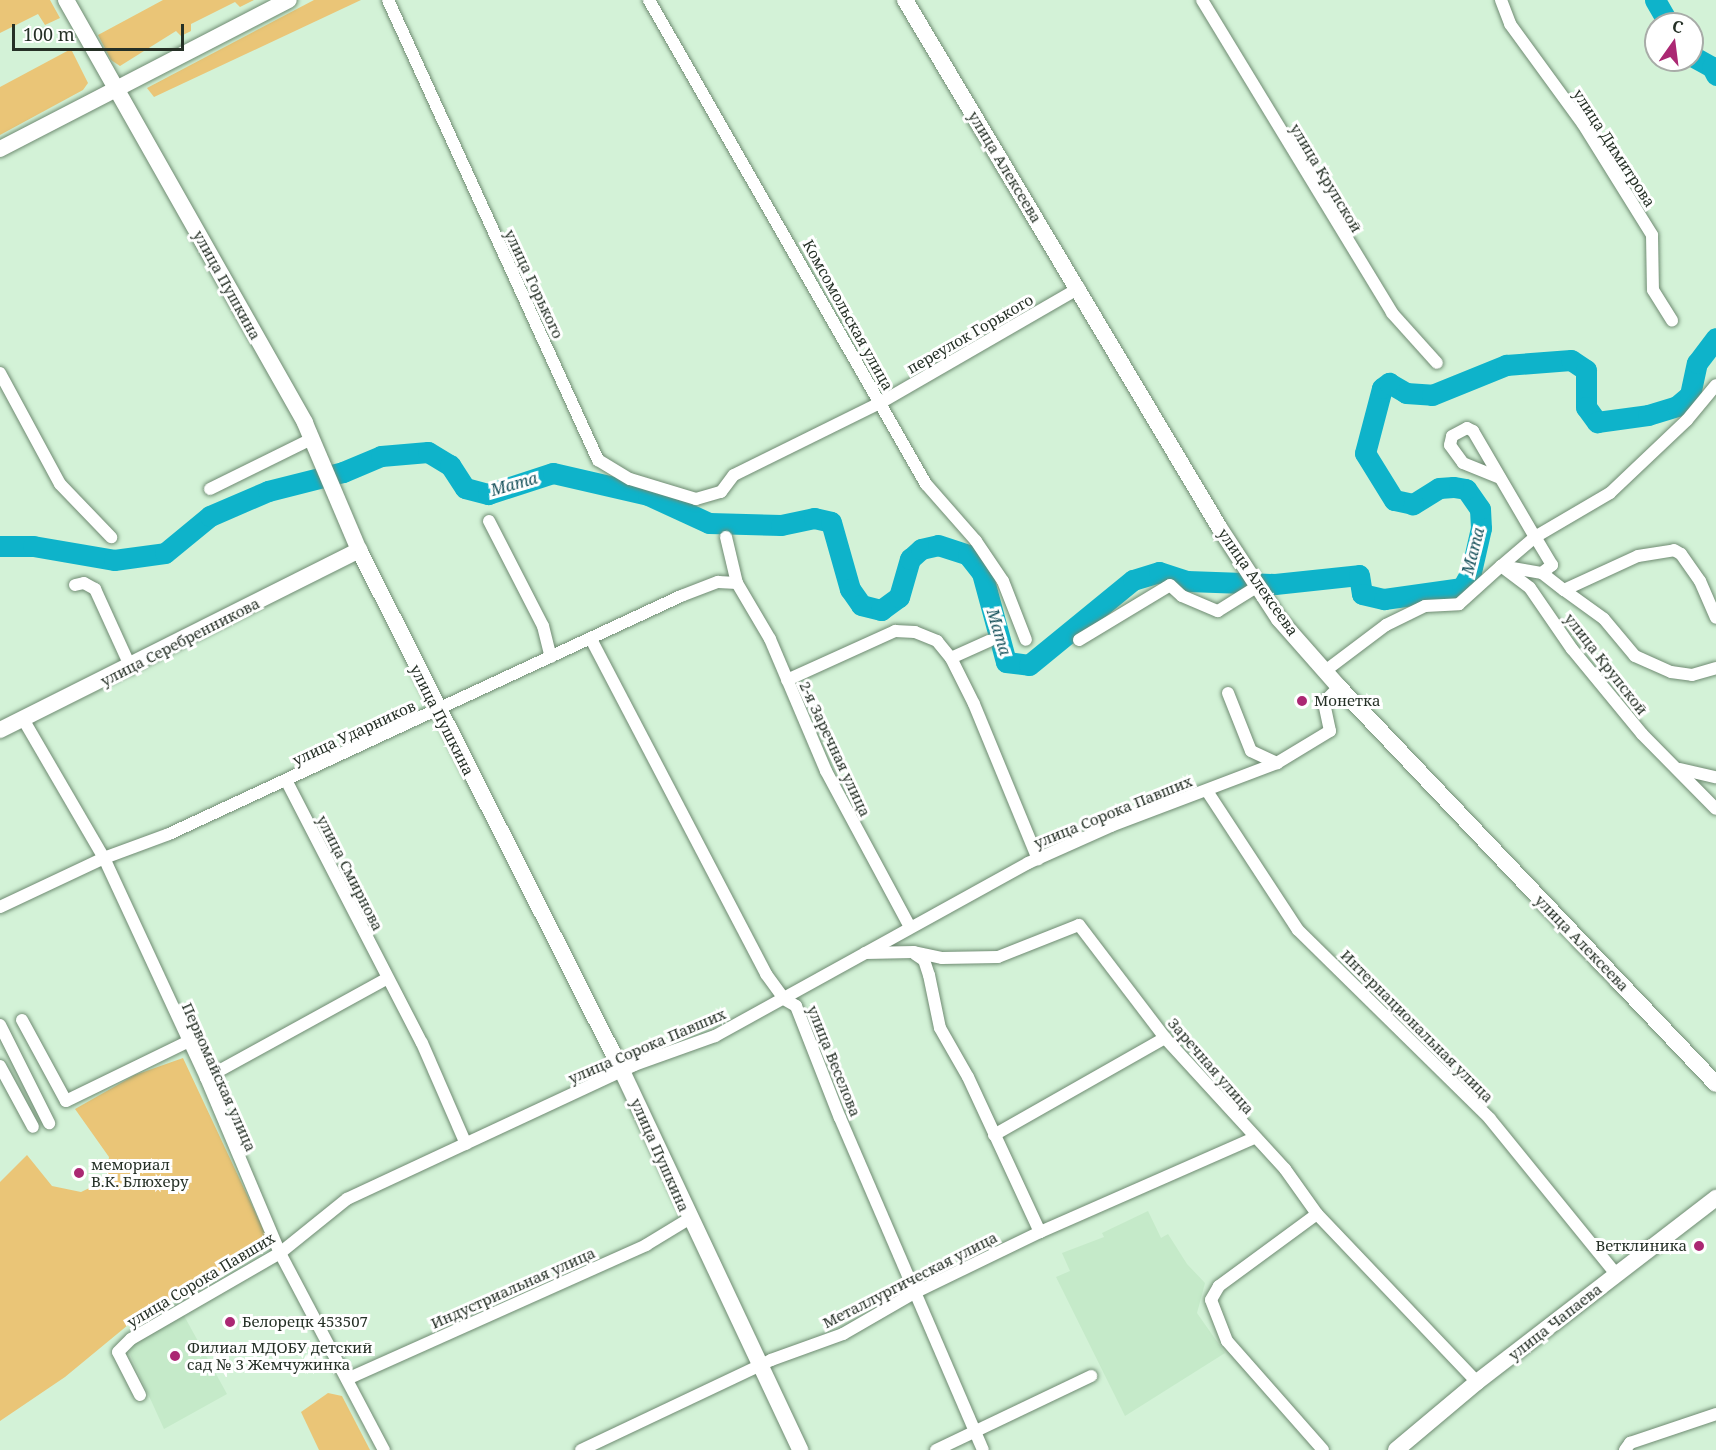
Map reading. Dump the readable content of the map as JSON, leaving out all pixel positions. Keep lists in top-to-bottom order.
{
  "streets": {
    "street": [
      "улица Димитрова",
      "улица Алексеева",
      "улица Крупской",
      "улица Горького",
      "улица Пушкина",
      "Комсомольская улица",
      "переулок Горького",
      "улица Серебренникова",
      "улица Ударников",
      "2-я Заречная улица",
      "улица Сорока Павших",
      "улица Смирнова",
      "Интернациональная улица",
      "улица Веселова",
      "Заречная улица",
      "Первомайская улица",
      "Металлургическая улица",
      "Индустриальная улица",
      "улица Чапаева"
    ]
  },
  "crossings": [
    ["улица Алексеева", "переулок Горького"],
    ["улица Алексеева", "улица Сорока Павших"],
    ["улица Горького", "переулок Горького"],
    ["улица Пушкина", "улица Серебренникова"],
    ["улица Пушкина", "улица Ударников"],
    ["улица Пушкина", "улица Сорока Павших"],
    ["улица Пушкина", "Металлургическая улица"],
    ["улица Пушкина", "Индустриальная улица"],
    ["Комсомольская улица", "переулок Горького"],
    ["улица Серебренникова", "Первомайская улица"],
    ["улица Ударников", "2-я Заречная улица"],
    ["улица Ударников", "улица Смирнова"],
    ["улица Ударников", "улица Веселова"],
    ["улица Ударников", "Первомайская улица"],
    ["2-я Заречная улица", "улица Сорока Павших"],
    ["улица Сорока Павших", "улица Смирнова"],
    ["улица Сорока Павших", "Интернациональная улица"],
    ["улица Сорока Павших", "улица Веселова"],
    ["улица Сорока Павших", "Заречная улица"],
    ["улица Сорока Павших", "Первомайская улица"],
    ["Интернациональная улица", "улица Чапаева"],
    ["улица Веселова", "Металлургическая улица"],
    ["Заречная улица", "Металлургическая улица"],
    ["Заречная улица", "улица Чапаева"],
    ["Первомайская улица", "Индустриальная улица"]
  ],
  "water": ["Мата"],
  "places": [
    "Монетка",
    "мемориал В.К. Блюхеру",
    "Ветклиника",
    "Белорецк 453507",
    "Филиал МДОБУ детский сад № 3 Жемчужинка"
  ],
  "scale_bar": "100 m",
  "north": "top"
}
